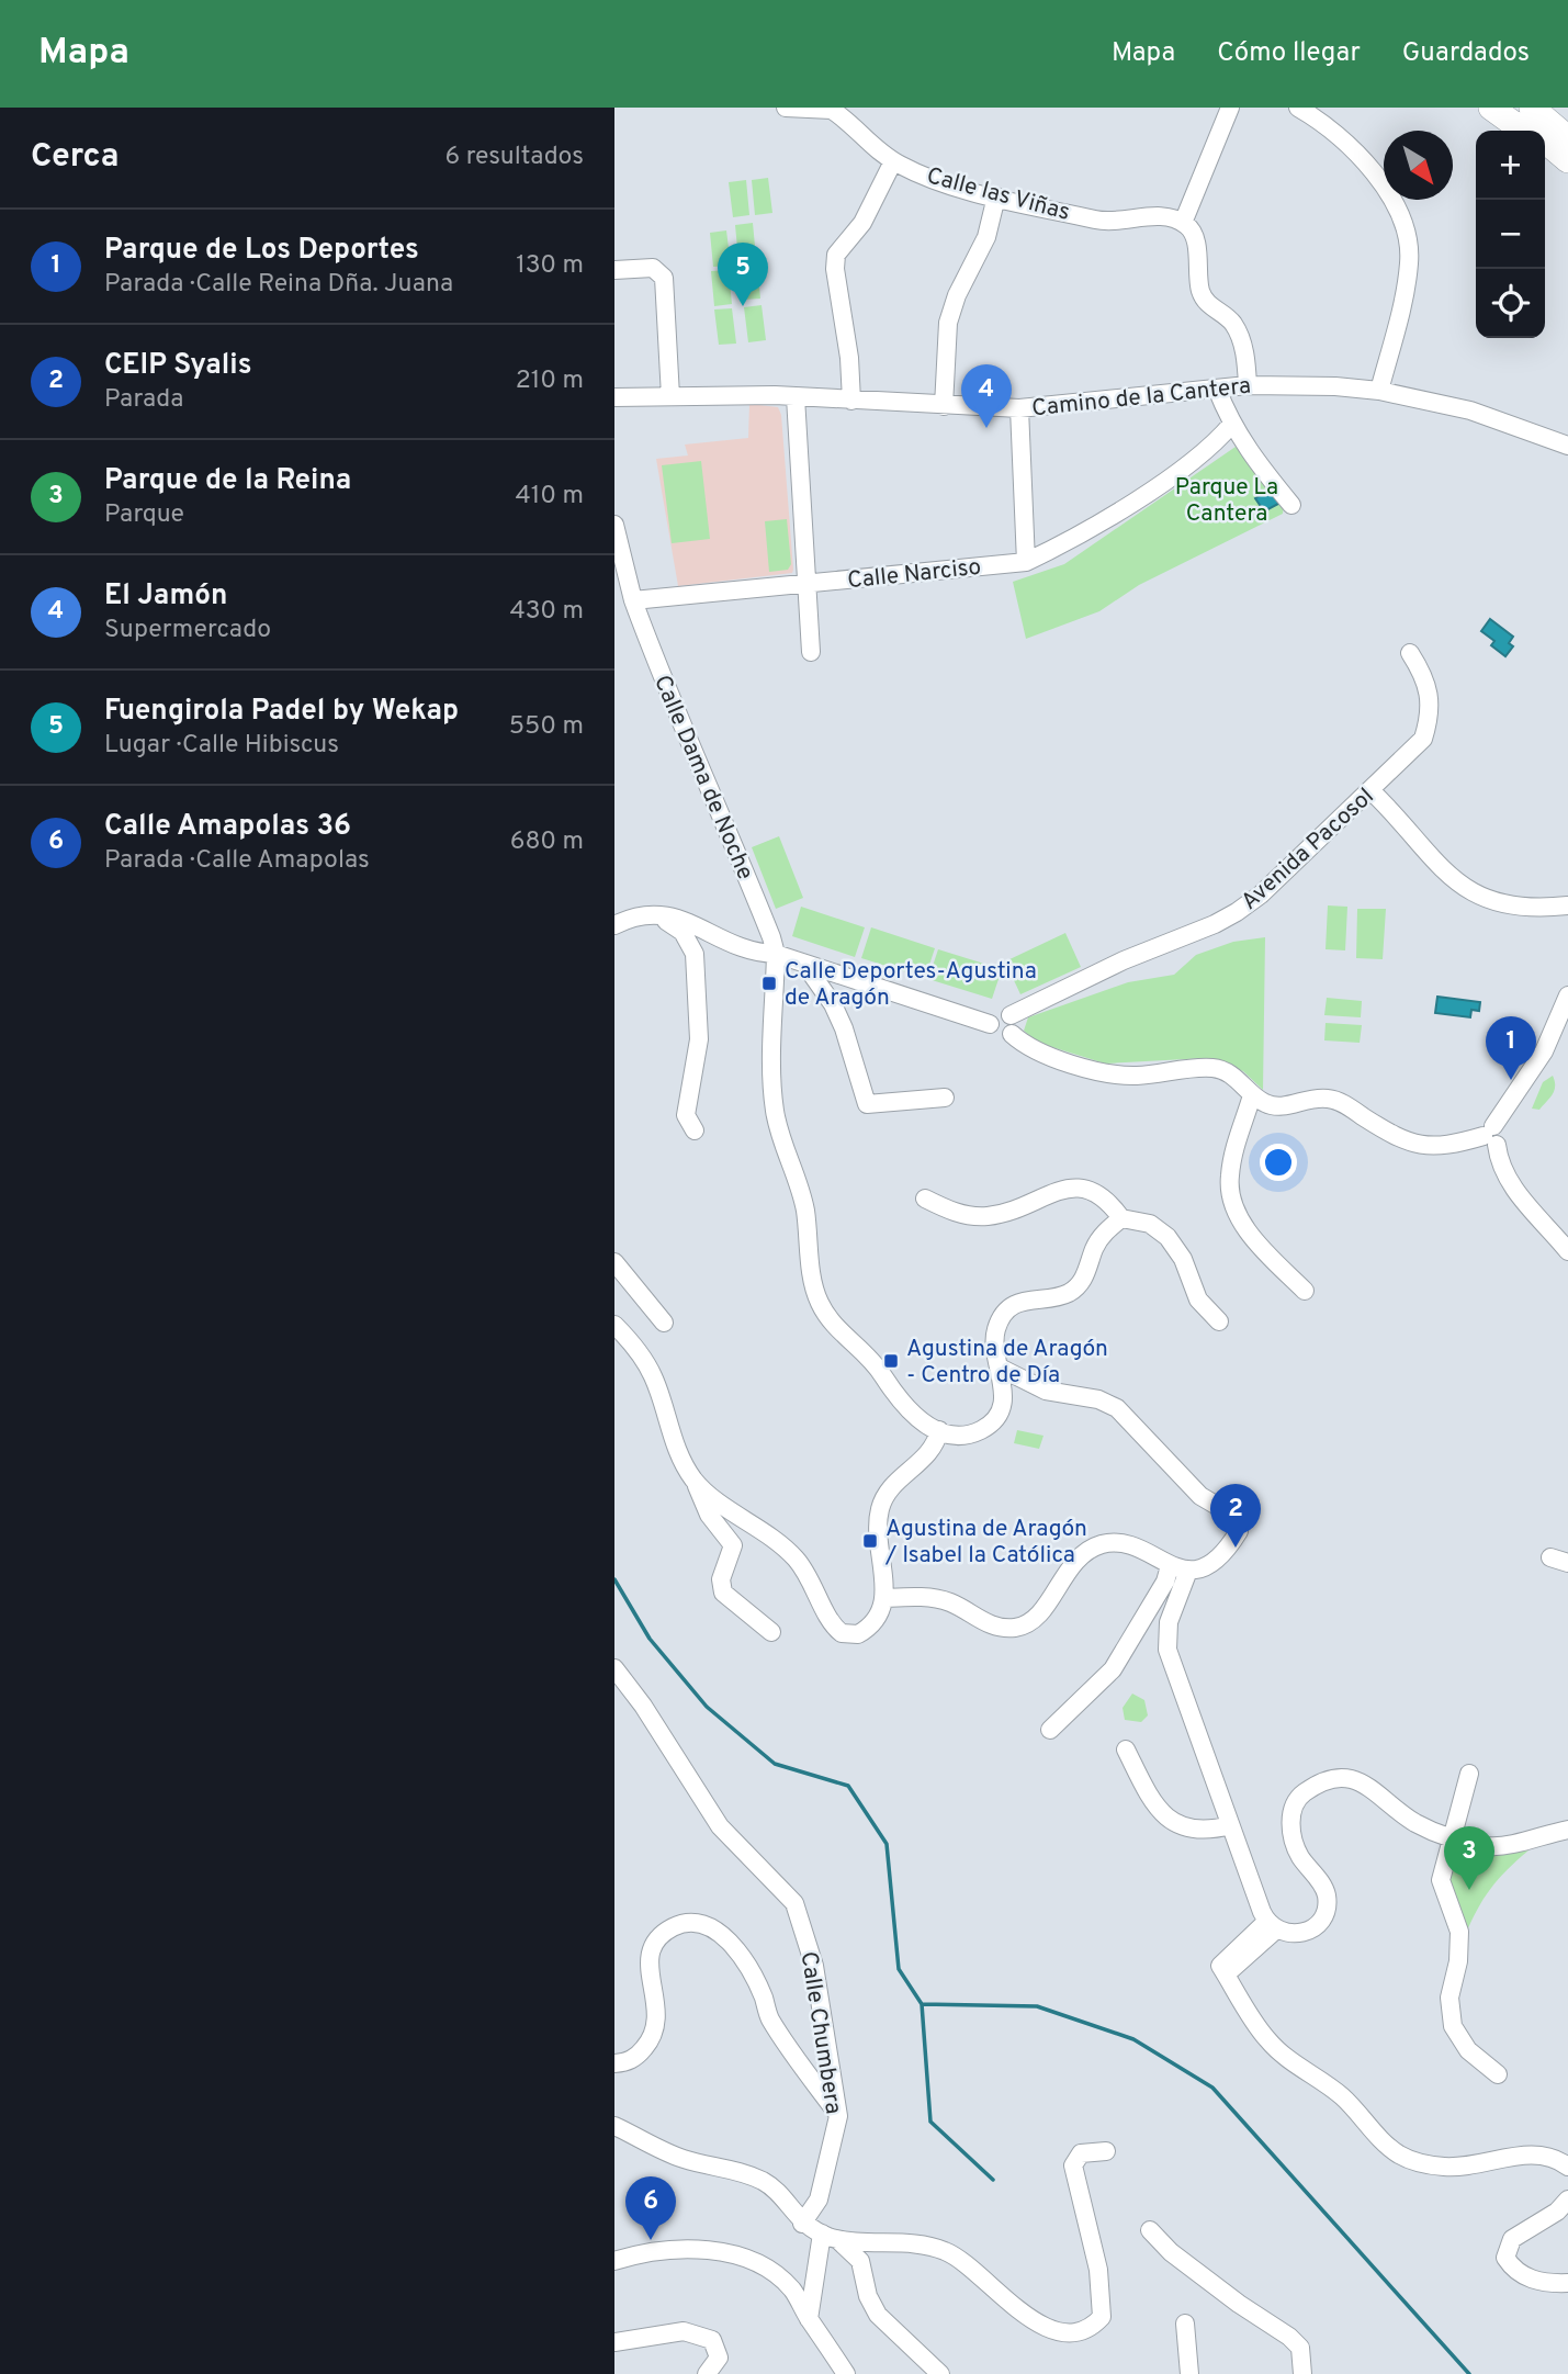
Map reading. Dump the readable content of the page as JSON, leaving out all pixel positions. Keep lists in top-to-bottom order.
{
  "streets": {
    "street": [
      "Calle las Viñas",
      "Camino de la Cantera",
      "Calle Narciso",
      "Calle Dama de Noche",
      "Avenida Pacosol",
      "Calle Chumbera"
    ]
  },
  "crossings": [
    ["Calle Narciso", "Calle Dama de Noche"]
  ],
  "parks": ["Parque La Cantera"],
  "places": {
    "transit": ["Calle Deportes-Agustina de Aragón", "Agustina de Aragón - Centro de Día", "Agustina de Aragón / Isabel la Católica"]
  },
  "north": "bottom right",
  "page": {
    "header": "Mapa",
    "nav": ["Mapa", "Cómo llegar", "Guardados"],
    "heading": ["Cerca", "6 resultados"],
    "map_buttons": ["+", "−"],
    "list": [
      {
        "mark": "1",
        "name": "Parque de Los Deportes",
        "note": "Parada · Calle Reina Dña. Juana",
        "value": "130 m"
      },
      {
        "mark": "2",
        "name": "CEIP Syalis",
        "note": "Parada",
        "value": "210 m"
      },
      {
        "mark": "3",
        "name": "Parque de la Reina",
        "note": "Parque",
        "value": "410 m"
      },
      {
        "mark": "4",
        "name": "El Jamón",
        "note": "Supermercado",
        "value": "430 m"
      },
      {
        "mark": "5",
        "name": "Fuengirola Padel by Wekap",
        "note": "Lugar · Calle Hibiscus",
        "value": "550 m"
      },
      {
        "mark": "6",
        "name": "Calle Amapolas 36",
        "note": "Parada · Calle Amapolas",
        "value": "680 m"
      }
    ],
    "pins": [
      "5",
      "4",
      "1",
      "2",
      "3",
      "6"
    ]
  }
}
